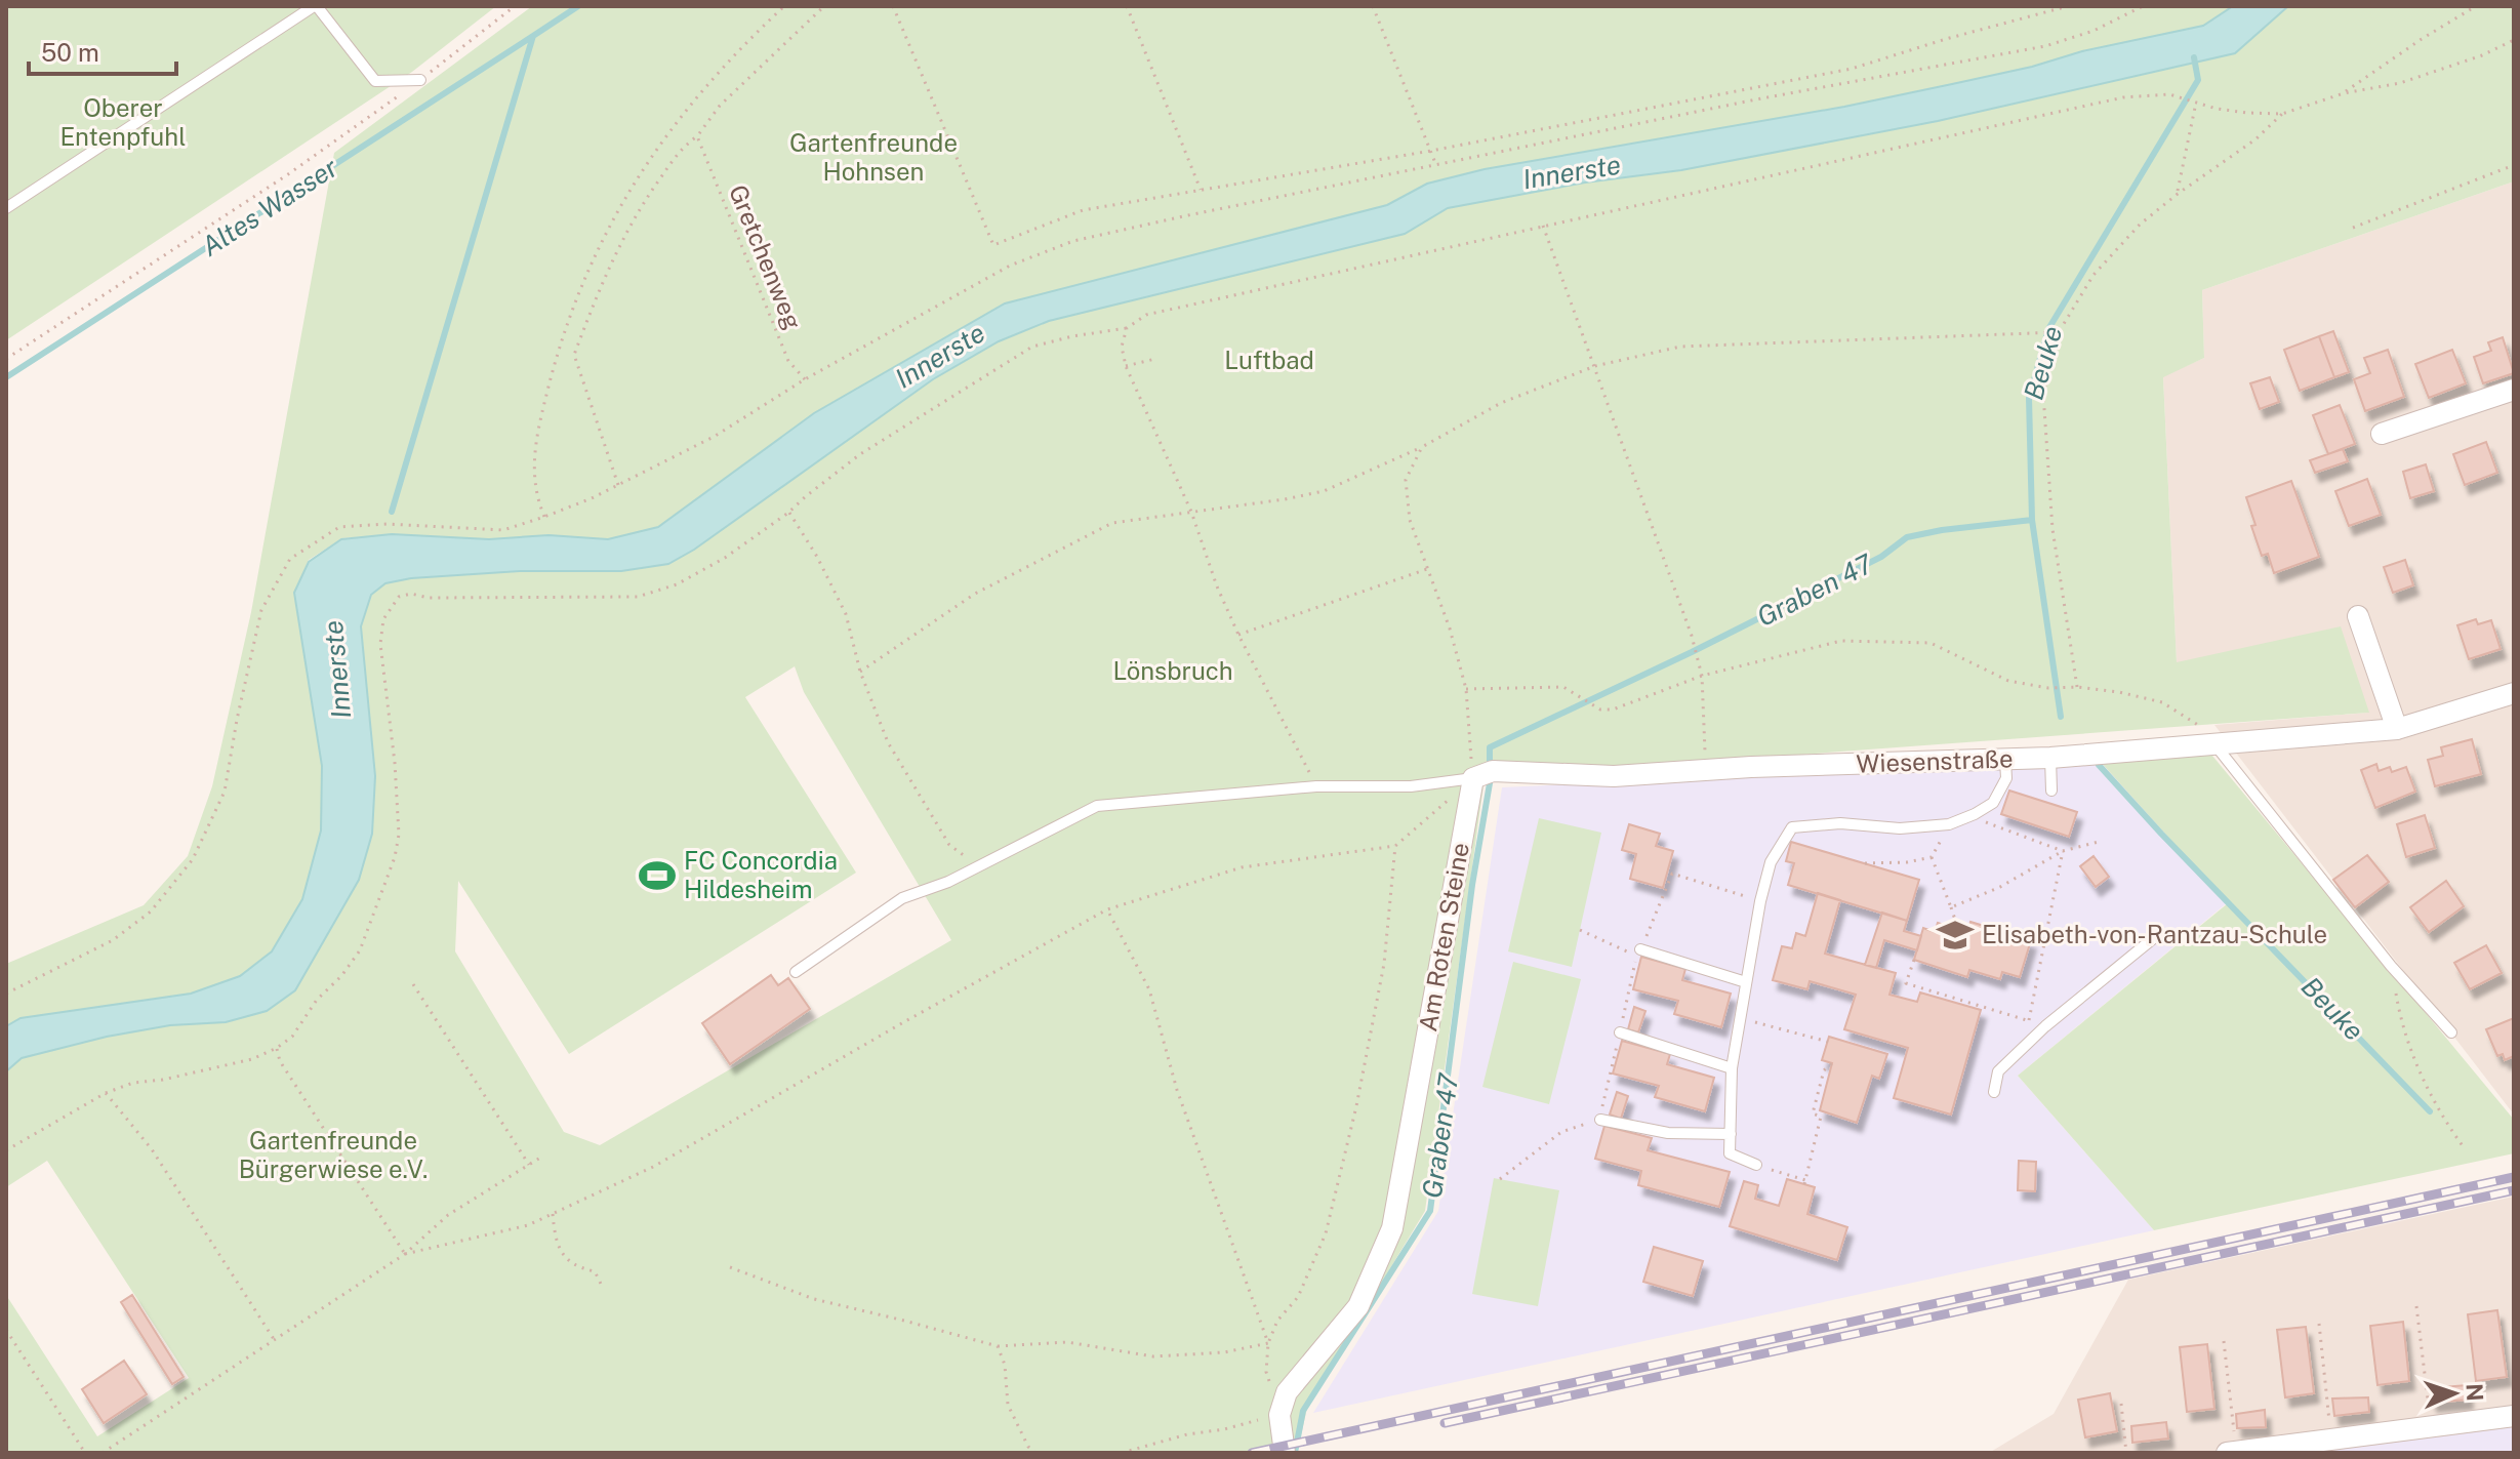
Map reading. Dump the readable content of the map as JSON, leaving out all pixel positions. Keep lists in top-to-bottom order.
{
  "streets": {
    "street": ["Wiesenstraße", "Am Roten Steine"],
    "path": ["Gretchenweg"]
  },
  "crossings": [
    ["Wiesenstraße", "Am Roten Steine"]
  ],
  "water": [
    "Innerste",
    "Altes Wasser",
    "Beuke",
    "Graben 47"
  ],
  "parks": [
    "Oberer Entenpfuhl",
    "Gartenfreunde Hohnsen",
    "Luftbad",
    "Lönsbruch",
    "Gartenfreunde Bürgerwiese e.V."
  ],
  "places": {
    "sports": ["FC Concordia Hildesheim"],
    "school or university": ["Elisabeth-von-Rantzau-Schule"]
  },
  "scale_bar": "50 m",
  "north": "right"
}
